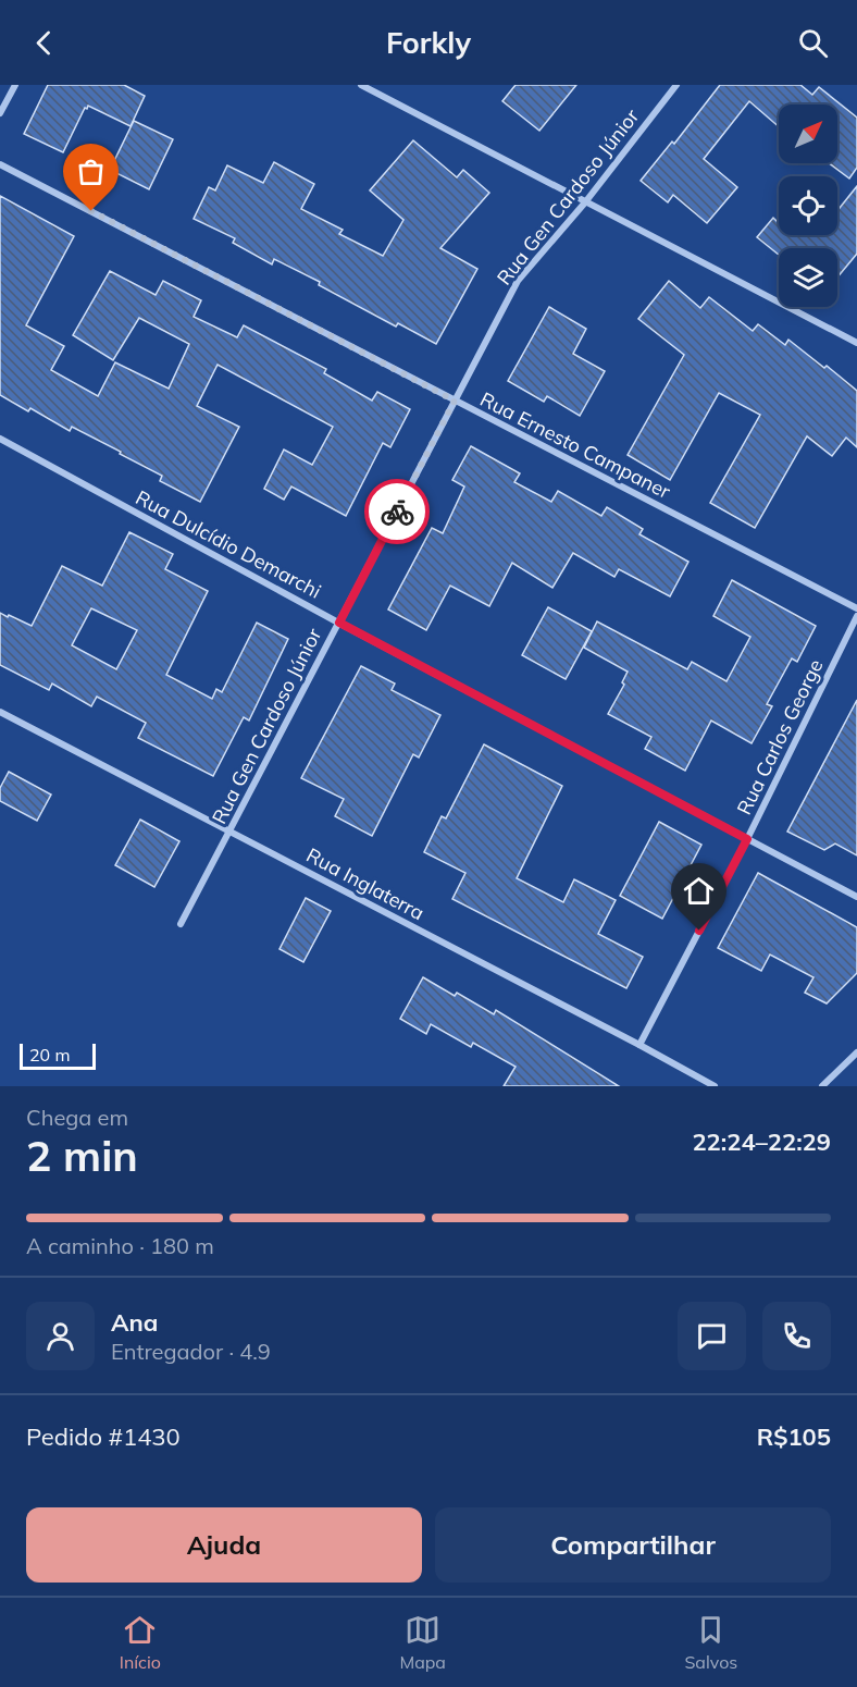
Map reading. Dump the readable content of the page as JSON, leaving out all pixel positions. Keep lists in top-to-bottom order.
{
  "streets": {
    "street": [
      "Rua Gen Cardoso Júnior",
      "Rua Ernesto Campaner",
      "Rua Dulcídio Demarchi",
      "Rua Carlos George",
      "Rua Inglaterra"
    ]
  },
  "crossings": [
    ["Rua Gen Cardoso Júnior", "Rua Ernesto Campaner"],
    ["Rua Gen Cardoso Júnior", "Rua Dulcídio Demarchi"],
    ["Rua Gen Cardoso Júnior", "Rua Inglaterra"],
    ["Rua Dulcídio Demarchi", "Rua Carlos George"],
    ["Rua Carlos George", "Rua Inglaterra"]
  ],
  "scale_bar": "20 m",
  "north": "top right",
  "page": {
    "header": "Forkly",
    "scale": "20 m",
    "heading": ["2 min", "Chega em", "22:24–22:29"],
    "panel": [
      "Ana",
      "Entregador · 4.9",
      "Pedido #1430",
      "R$105"
    ],
    "bar": "A caminho · 180 m",
    "buttons": ["Ajuda", "Compartilhar"],
    "tabs": ["Início", "Mapa", "Salvos"]
  }
}
